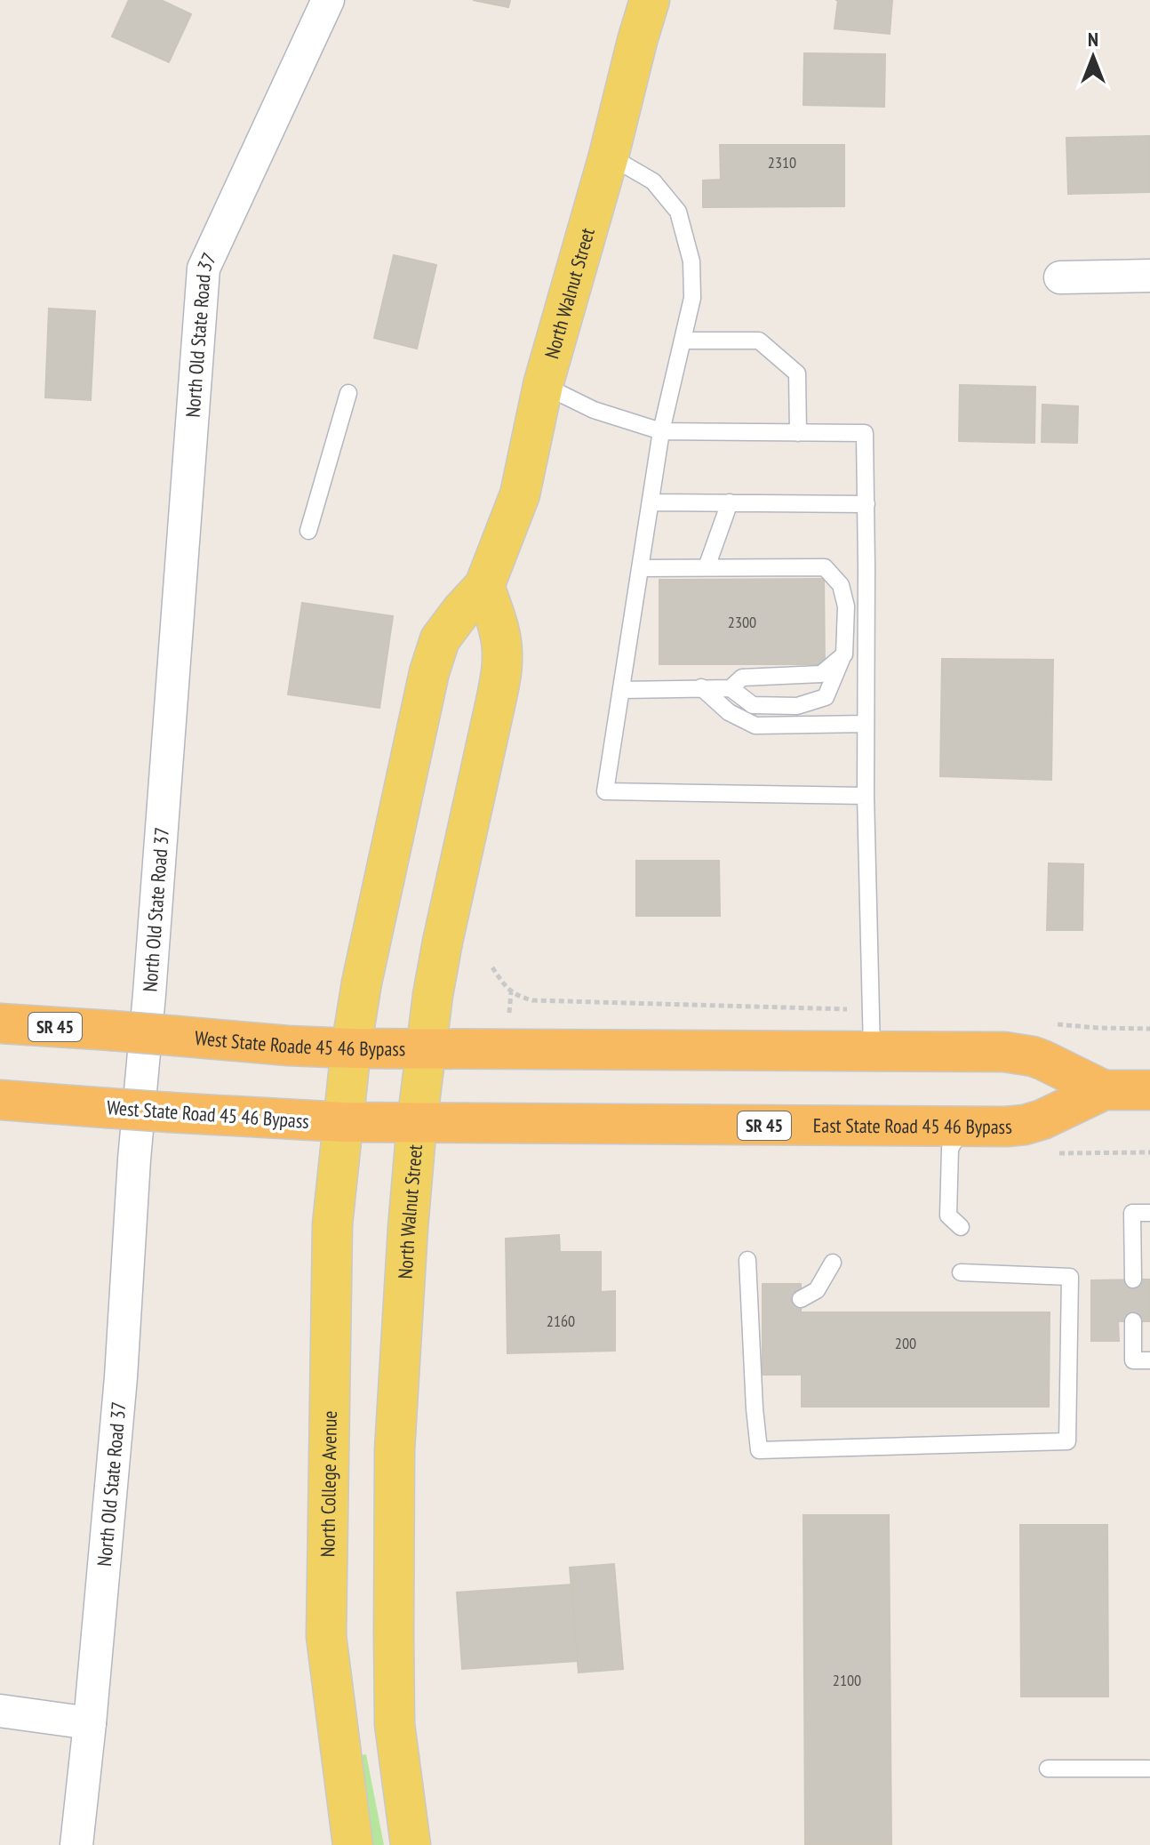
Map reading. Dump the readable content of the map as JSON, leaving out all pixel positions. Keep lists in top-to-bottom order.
{
  "streets": {
    "highway": [
      "SR 45",
      "West State Roade 45 46 Bypass",
      "West State Road 45 46 Bypass",
      "East State Road 45 46 Bypass"
    ],
    "main road": ["North Walnut Street", "North College Avenue"],
    "street": ["North Old State Road 37"]
  },
  "crossings": [
    ["North Walnut Street", "West State Roade 45 46 Bypass"],
    ["North Walnut Street", "West State Road 45 46 Bypass"],
    ["North Walnut Street", "East State Road 45 46 Bypass"],
    ["North Walnut Street", "North College Avenue"],
    ["West State Roade 45 46 Bypass", "East State Road 45 46 Bypass"],
    ["West State Road 45 46 Bypass", "East State Road 45 46 Bypass"],
    ["West State Road 45 46 Bypass", "North College Avenue"]
  ],
  "house_numbers": [
    "2310",
    "2300",
    "2160",
    "200",
    "2100"
  ],
  "north": "top"
}
